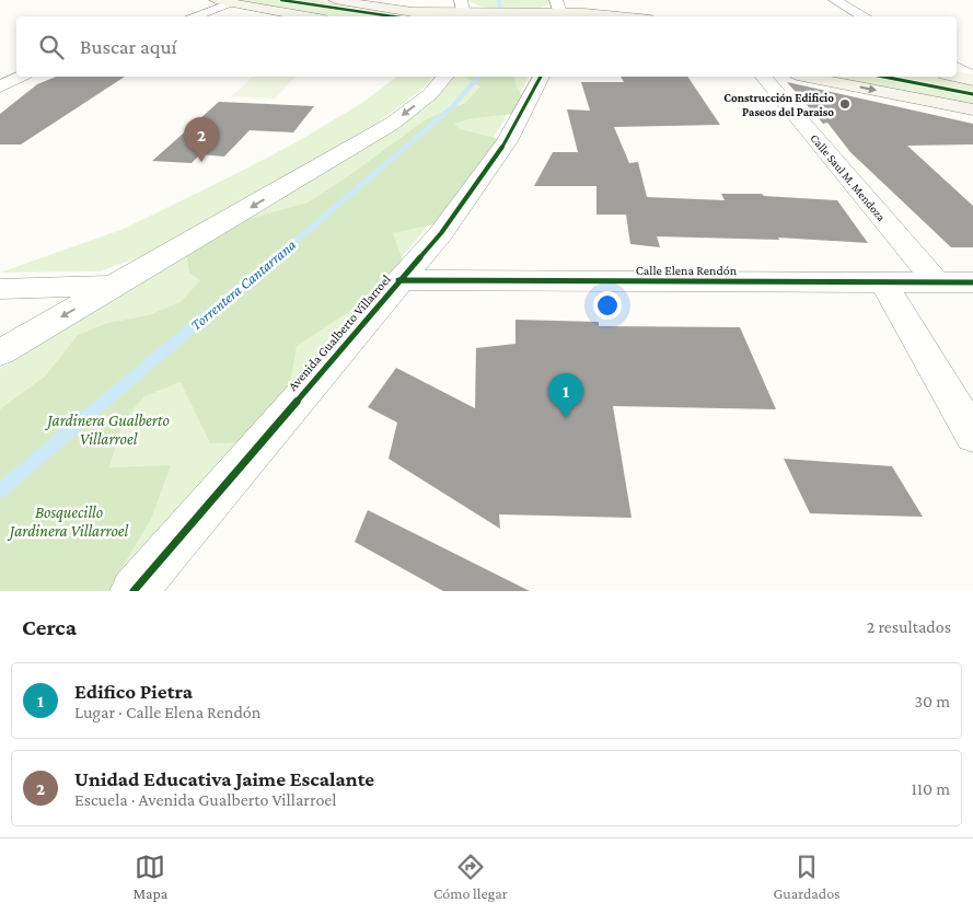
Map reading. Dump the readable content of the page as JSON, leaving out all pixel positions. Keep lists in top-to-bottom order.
{
  "streets": {
    "street": ["Calle Saul M. Mendoza", "Calle Elena Rendón", "Avenida Gualberto Villarroel"]
  },
  "crossings": [
    ["Calle Saul M. Mendoza", "Calle Elena Rendón"],
    ["Calle Elena Rendón", "Avenida Gualberto Villarroel"]
  ],
  "water": ["Torrentera Cantarrana"],
  "parks": ["Jardinera Gualberto Villarroel", "Bosquecillo Jardinera Villarroel"],
  "places": ["Construcción Edificio Paseos del Paraiso"],
  "page": {
    "search": "Buscar aquí",
    "pins": ["2", "1"],
    "heading": ["Cerca", "2 resultados"],
    "list": [
      {
        "mark": "1",
        "name": "Edifico Pietra",
        "note": "Lugar · Calle Elena Rendón",
        "value": "30 m"
      },
      {
        "mark": "2",
        "name": "Unidad Educativa Jaime Escalante",
        "note": "Escuela · Avenida Gualberto Villarroel",
        "value": "110 m"
      }
    ],
    "nav": ["Mapa", "Cómo llegar", "Guardados"]
  }
}
